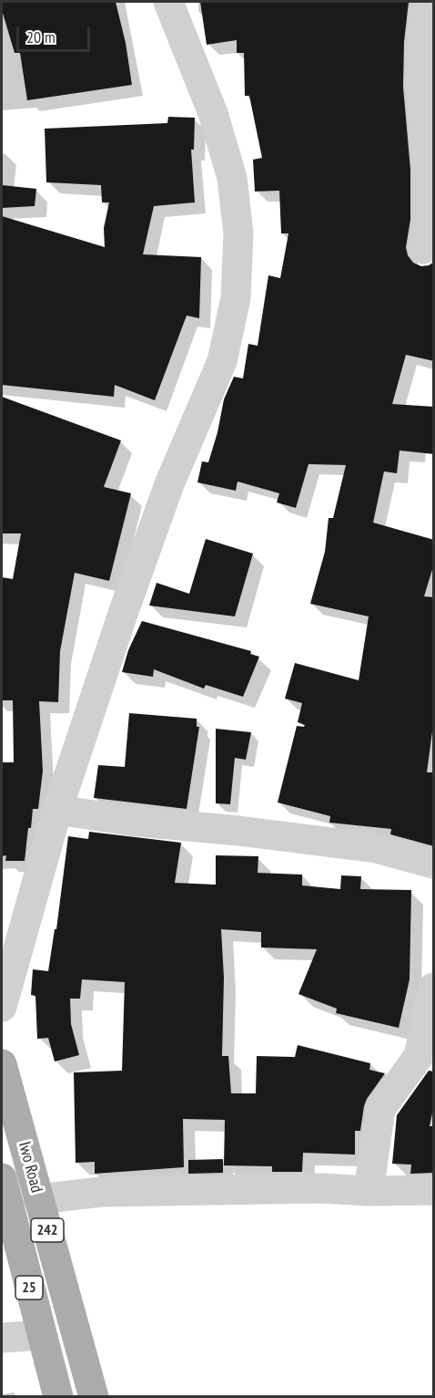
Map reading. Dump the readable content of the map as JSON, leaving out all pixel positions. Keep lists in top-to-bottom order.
{
  "streets": {
    "main road": ["Iwo Road", "242", "25"]
  },
  "scale_bar": "20 m"
}
